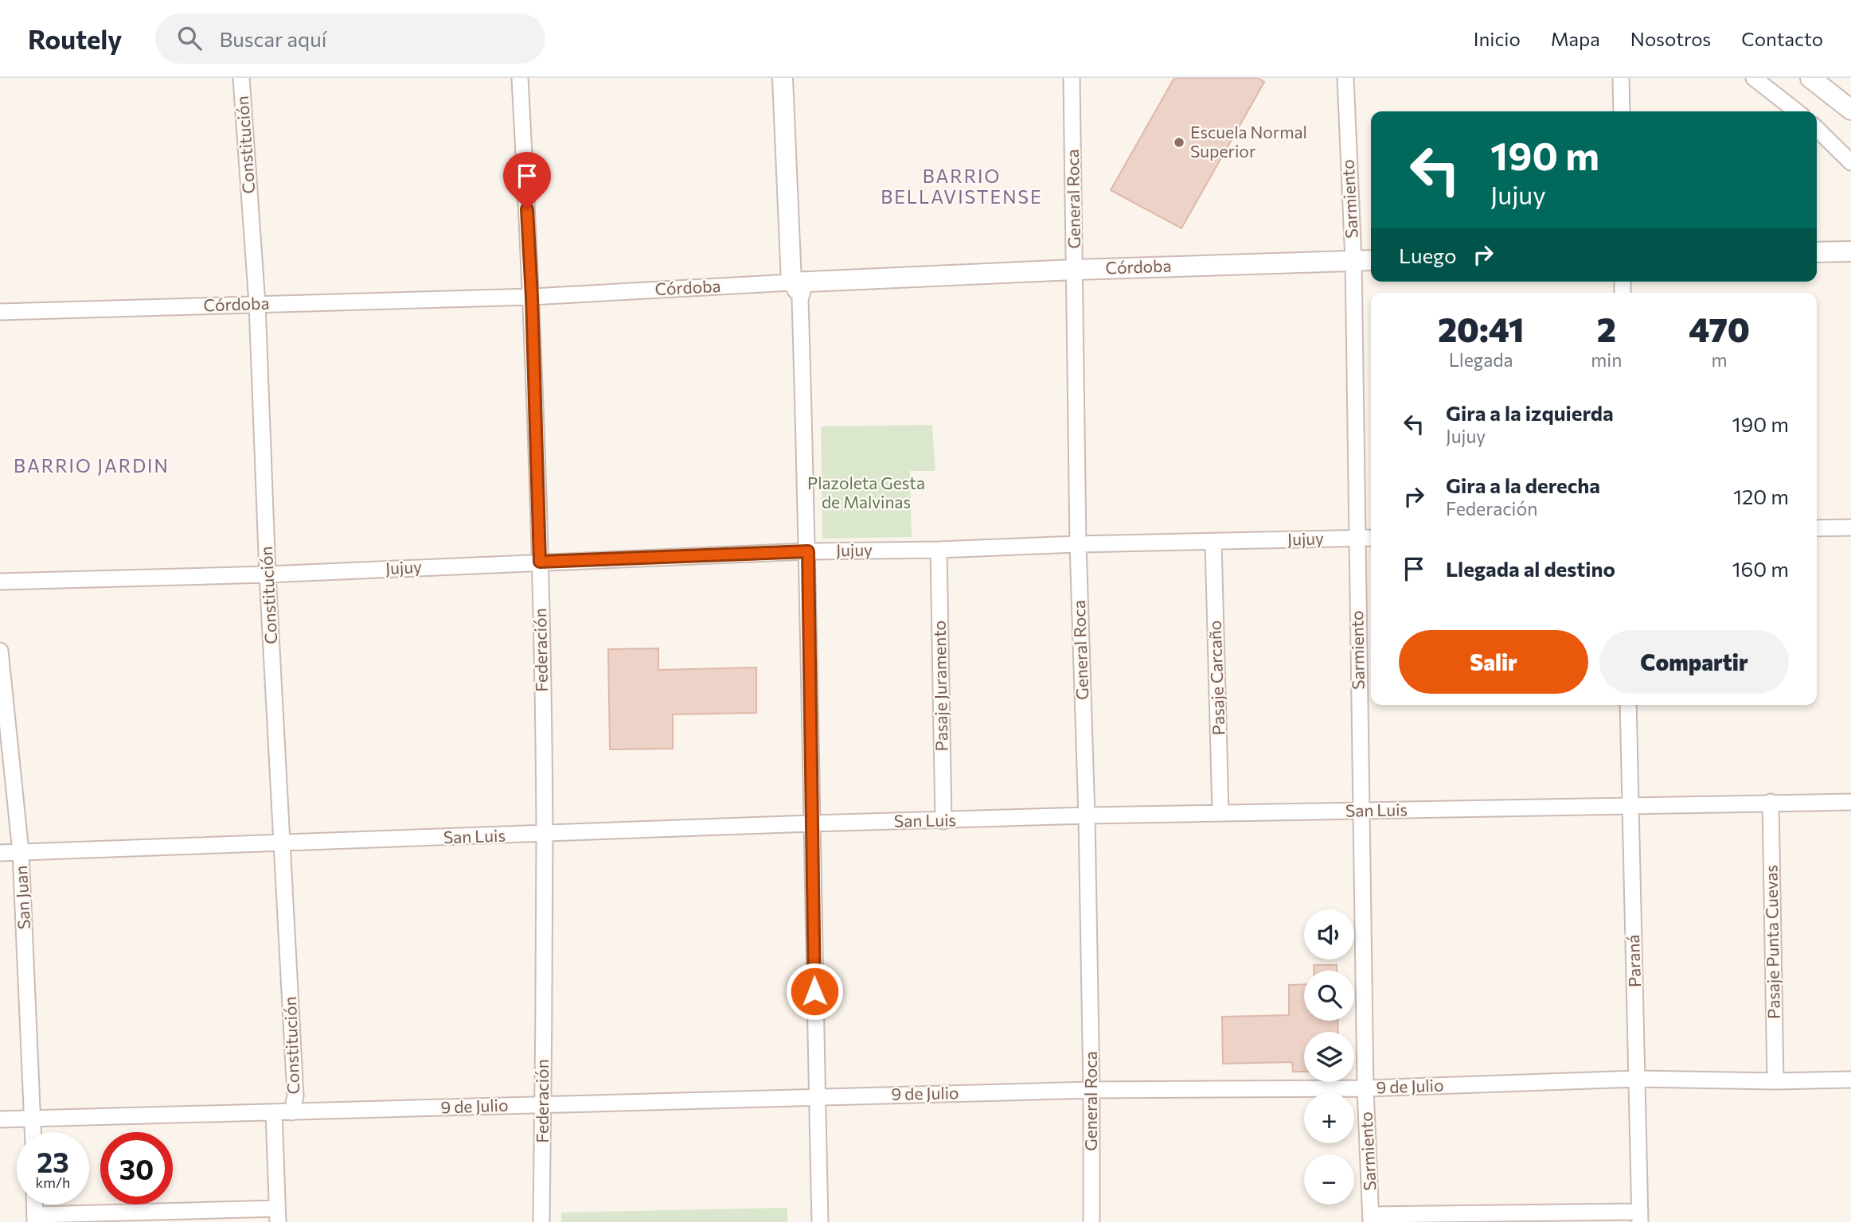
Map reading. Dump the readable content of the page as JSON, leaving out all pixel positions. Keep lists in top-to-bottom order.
{
  "streets": {
    "street": [
      "Constitución",
      "General Roca",
      "Sarmiento",
      "Córdoba",
      "Jujuy",
      "Federación",
      "Pasaje Carcaño",
      "Pasaje Juramento",
      "San Luis",
      "San Juan",
      "Pasaje Punta Cuevas",
      "Paraná",
      "9 de Julio"
    ]
  },
  "crossings": [
    ["Constitución", "Córdoba"],
    ["Constitución", "Jujuy"],
    ["Constitución", "San Luis"],
    ["Constitución", "9 de Julio"],
    ["General Roca", "Córdoba"],
    ["General Roca", "Jujuy"],
    ["General Roca", "San Luis"],
    ["General Roca", "9 de Julio"],
    ["Sarmiento", "Córdoba"],
    ["Sarmiento", "Jujuy"],
    ["Sarmiento", "San Luis"],
    ["Sarmiento", "9 de Julio"],
    ["Córdoba", "Federación"],
    ["Jujuy", "Federación"],
    ["Jujuy", "Pasaje Carcaño"],
    ["Jujuy", "Pasaje Juramento"],
    ["Federación", "San Luis"],
    ["Federación", "9 de Julio"],
    ["Pasaje Carcaño", "San Luis"],
    ["Pasaje Juramento", "San Luis"],
    ["San Luis", "San Juan"],
    ["San Luis", "Pasaje Punta Cuevas"],
    ["San Luis", "Paraná"],
    ["San Juan", "9 de Julio"],
    ["Pasaje Punta Cuevas", "9 de Julio"],
    ["Paraná", "9 de Julio"]
  ],
  "districts": ["BARRIO BELLAVISTENSE", "BARRIO JARDIN"],
  "parks": ["Plazoleta Gesta de Malvinas"],
  "places": ["Escuela Normal Superior"],
  "page": {
    "header": "Routely",
    "search": "Buscar aquí",
    "nav": [
      "Inicio",
      "Mapa",
      "Nosotros",
      "Contacto"
    ],
    "turn": ["190 m", "Jujuy"],
    "then": "Luego",
    "eta": [
      "20:41",
      "Llegada",
      "2",
      "min",
      "470",
      "m"
    ],
    "list": [
      {
        "name": "Gira a la izquierda",
        "note": "Jujuy",
        "value": "190 m"
      },
      {
        "name": "Gira a la derecha",
        "note": "Federación",
        "value": "120 m"
      },
      {
        "name": "Llegada al destino",
        "value": "160 m"
      }
    ],
    "buttons": ["Salir", "Compartir"],
    "map_buttons": ["+", "−"],
    "speed": "23 km/h",
    "limit": "30"
  }
}
